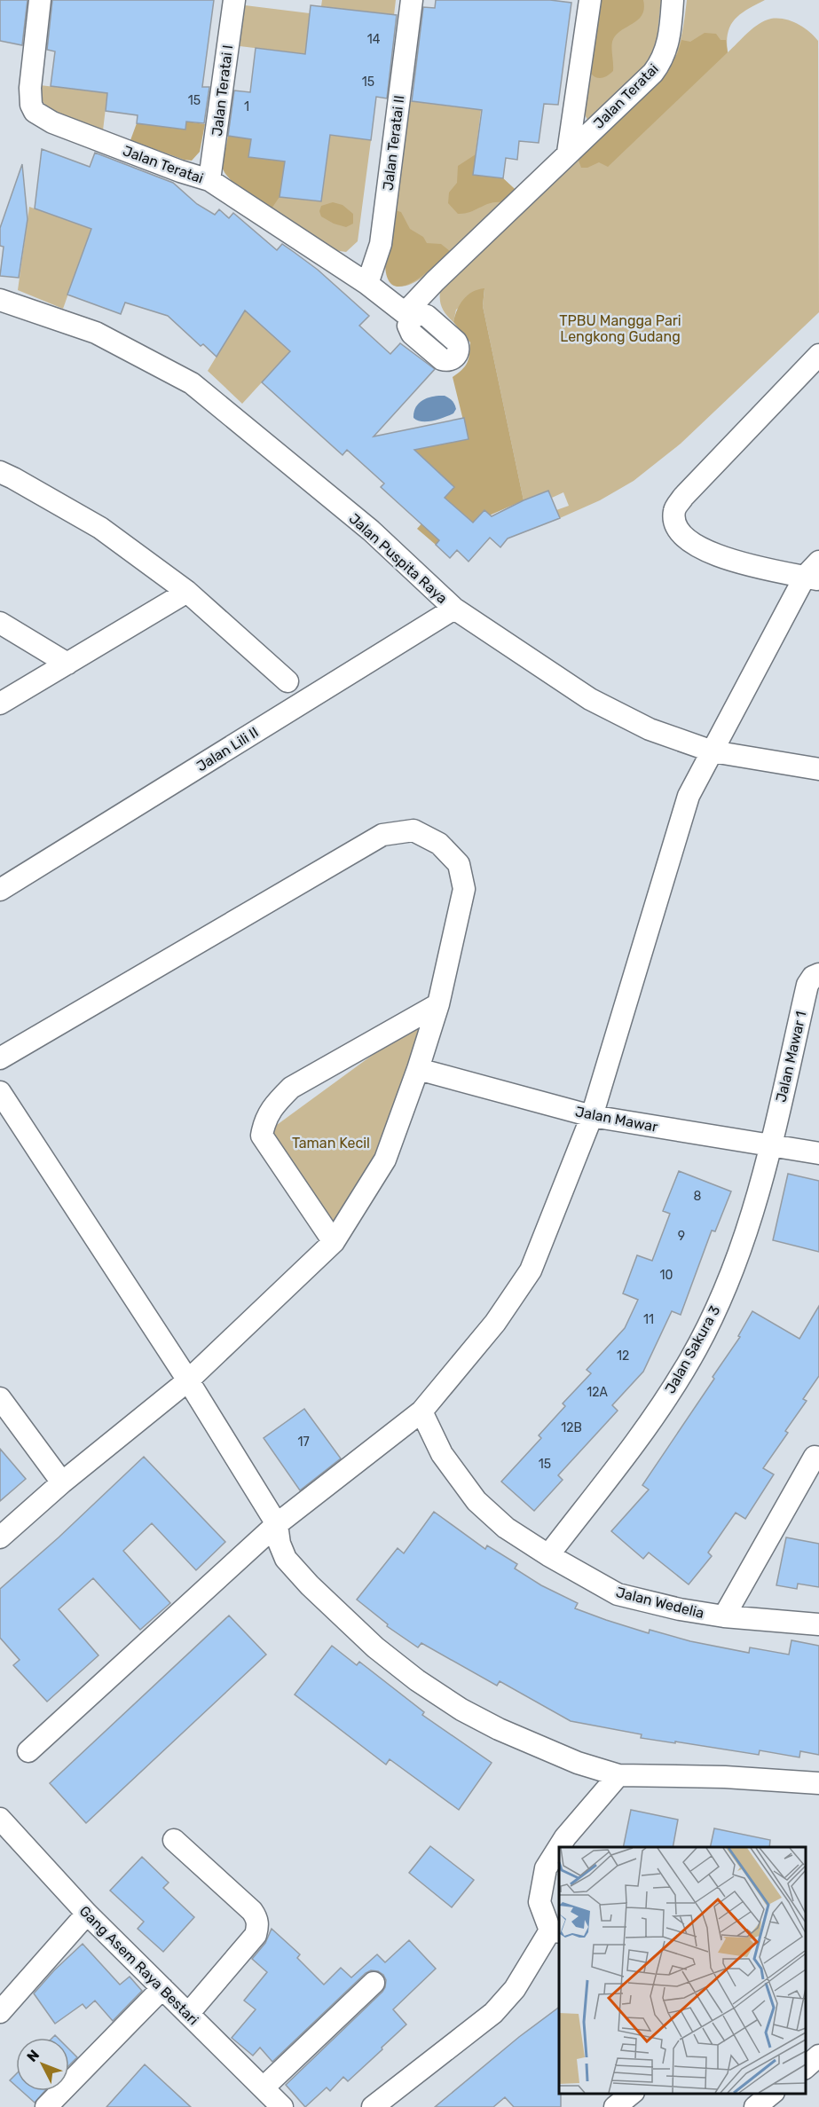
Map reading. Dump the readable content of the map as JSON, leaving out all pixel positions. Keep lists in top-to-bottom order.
{
  "streets": {
    "street": [
      "Jalan Teratai I",
      "Jalan Teratai",
      "Jalan Teratai II",
      "Jalan Puspita Raya",
      "Jalan Lili II",
      "Jalan Mawar 1",
      "Jalan Mawar",
      "Jalan Sakura 3",
      "Jalan Wedelia",
      "Gang Asem Raya Bestari"
    ]
  },
  "crossings": [
    ["Jalan Teratai I", "Jalan Teratai"],
    ["Jalan Teratai", "Jalan Teratai II"],
    ["Jalan Puspita Raya", "Jalan Lili II"],
    ["Jalan Mawar 1", "Jalan Mawar"],
    ["Jalan Mawar 1", "Jalan Sakura 3"],
    ["Jalan Mawar", "Jalan Sakura 3"],
    ["Jalan Sakura 3", "Jalan Wedelia"]
  ],
  "parks": ["TPBU Mangga Pari Lengkong Gudang", "Taman Kecil"],
  "house_numbers": [
    "14",
    "15",
    "15",
    "1",
    "8",
    "9",
    "10",
    "11",
    "12",
    "12A",
    "12B",
    "17",
    "15"
  ],
  "north": "top left"
}
